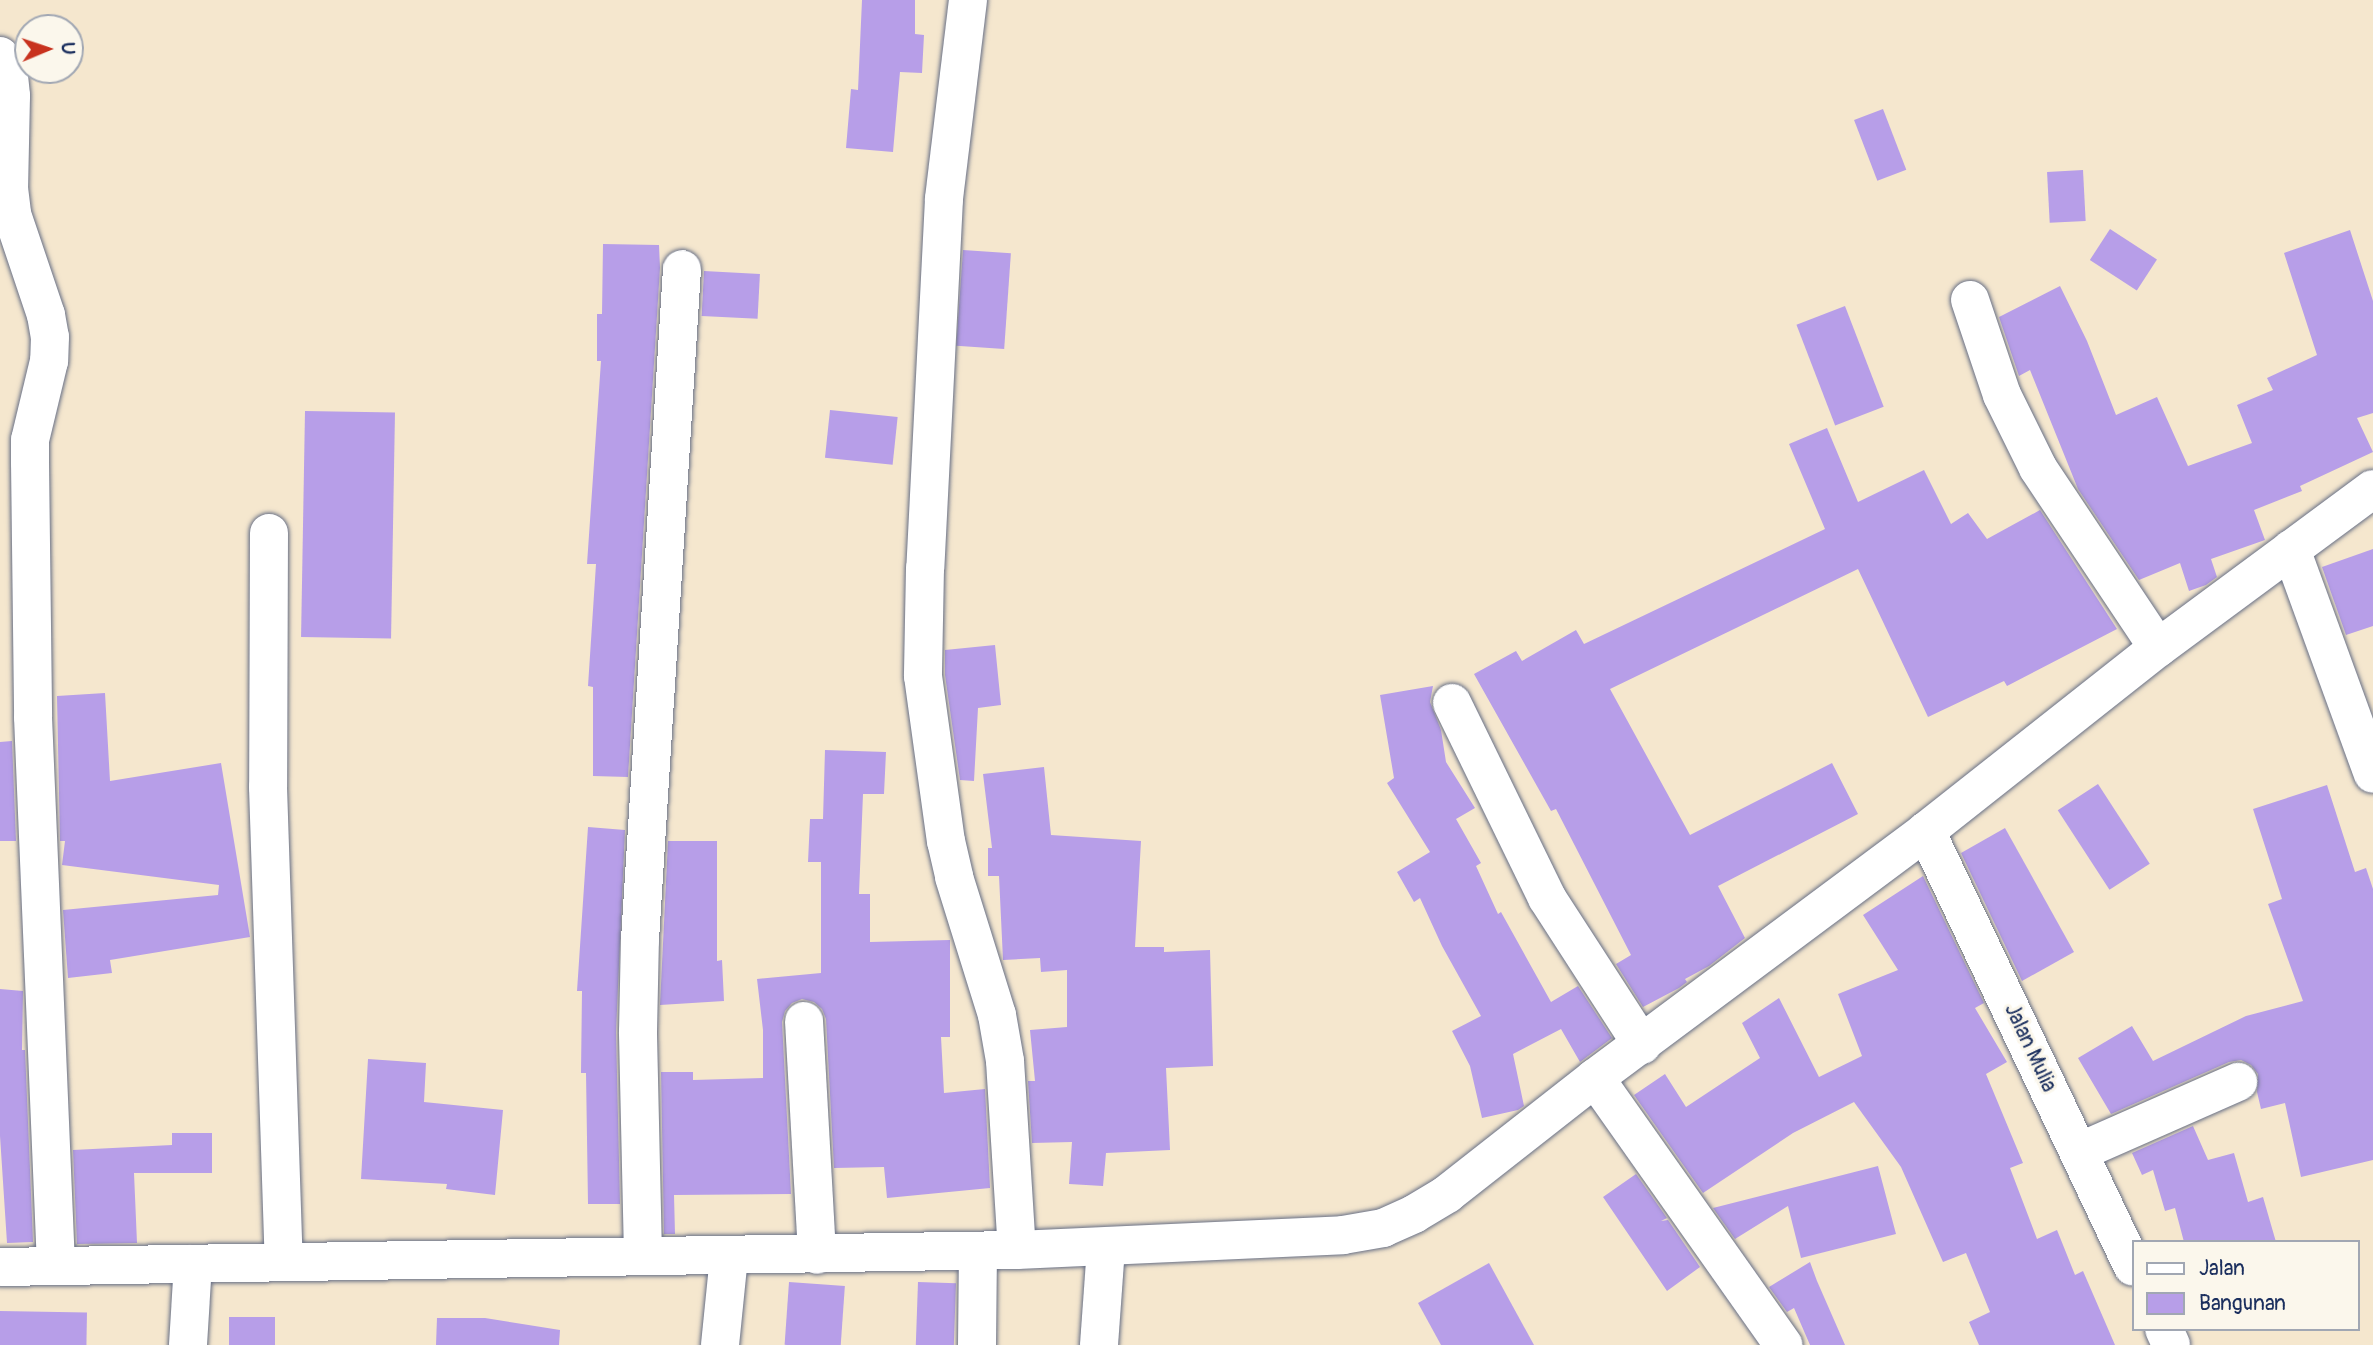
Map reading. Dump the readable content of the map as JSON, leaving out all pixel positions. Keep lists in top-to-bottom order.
{
  "streets": {
    "street": ["Jalan Mulia"]
  },
  "legend": ["Jalan", "Bangunan"],
  "north": "right"
}
